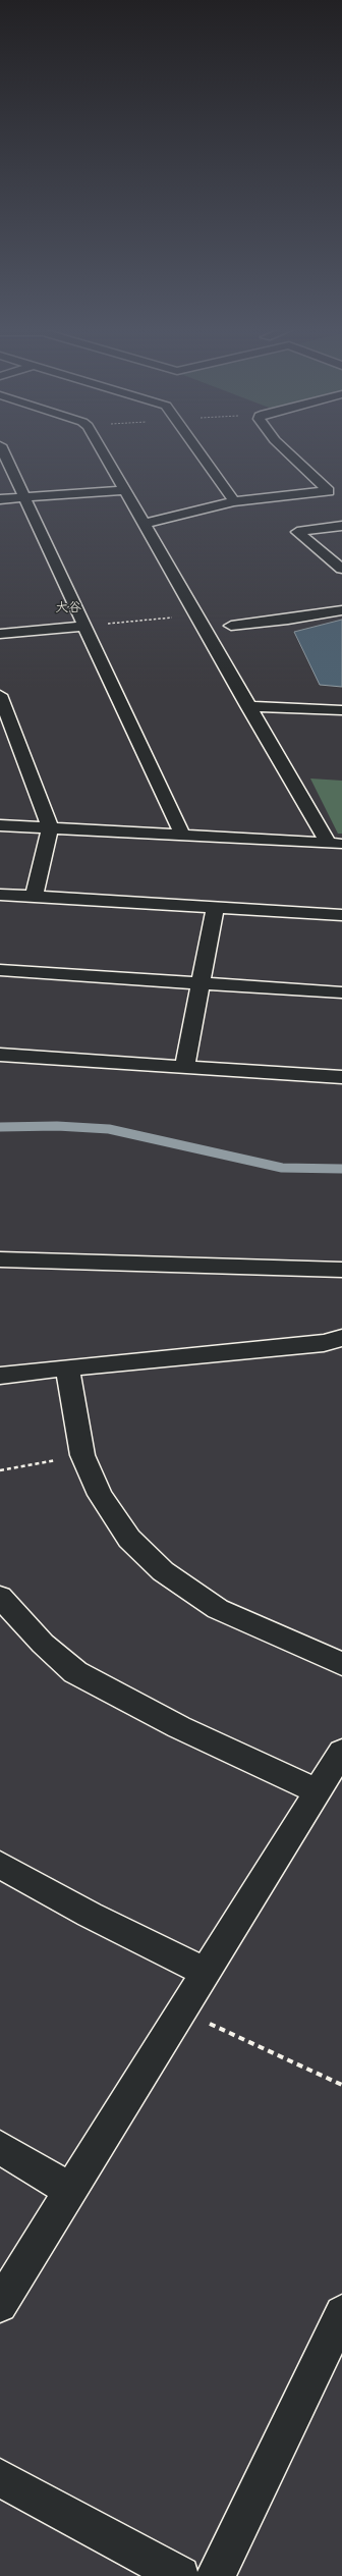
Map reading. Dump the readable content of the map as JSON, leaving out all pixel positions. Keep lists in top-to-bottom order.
{
  "districts": ["大谷"]
}
